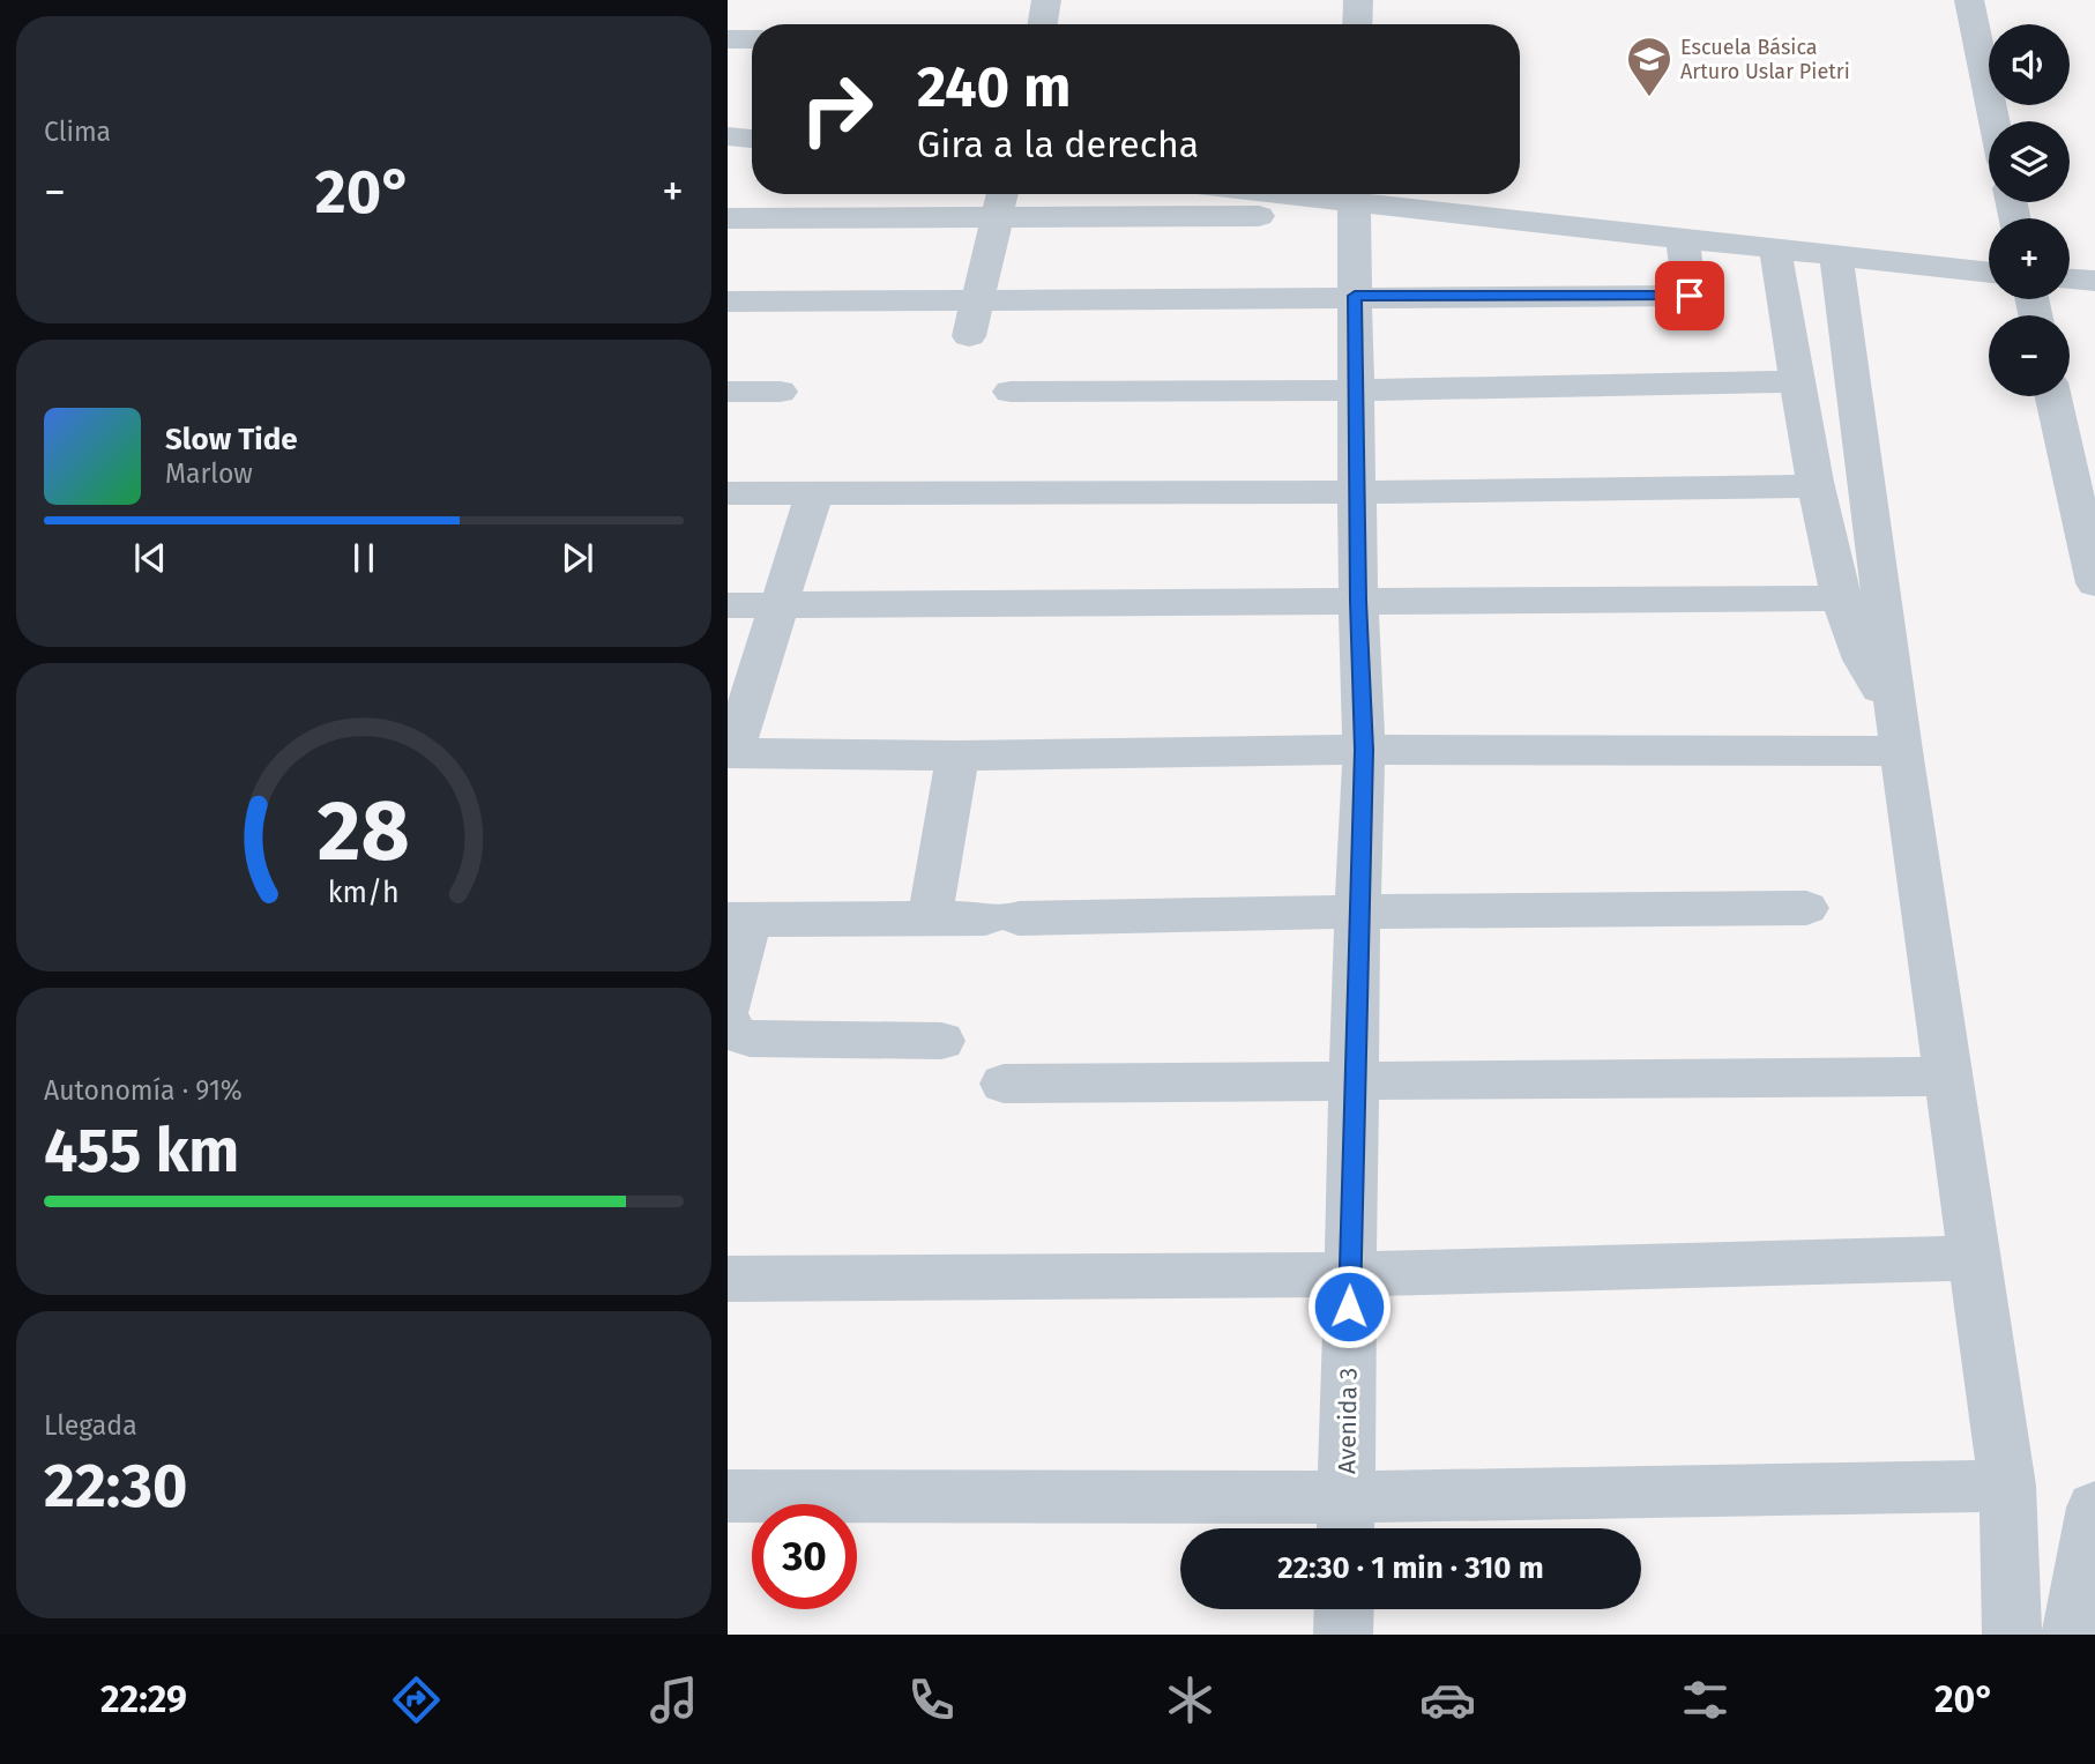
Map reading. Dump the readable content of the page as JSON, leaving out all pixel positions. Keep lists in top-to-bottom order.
{
  "streets": {
    "street": ["Avenida 3"]
  },
  "places": {
    "school or university": ["Escuela Básica Arturo Uslar Pietri"]
  },
  "page": {
    "tile": [
      "Clima",
      ["Autonomía · 91%", "455 km"],
      ["Llegada", "22:30"]
    ],
    "map_buttons": ["+", "−"],
    "turn": ["240 m", "Gira a la derecha"],
    "heat": ["−", "20°", "+"],
    "song": ["Slow Tide", "Marlow"],
    "limit": "30",
    "trip": "22:30 · 1 min · 310 m",
    "tabs": ["22:29", "20°"],
    "gauge": ["28", "km/h"]
  }
}
